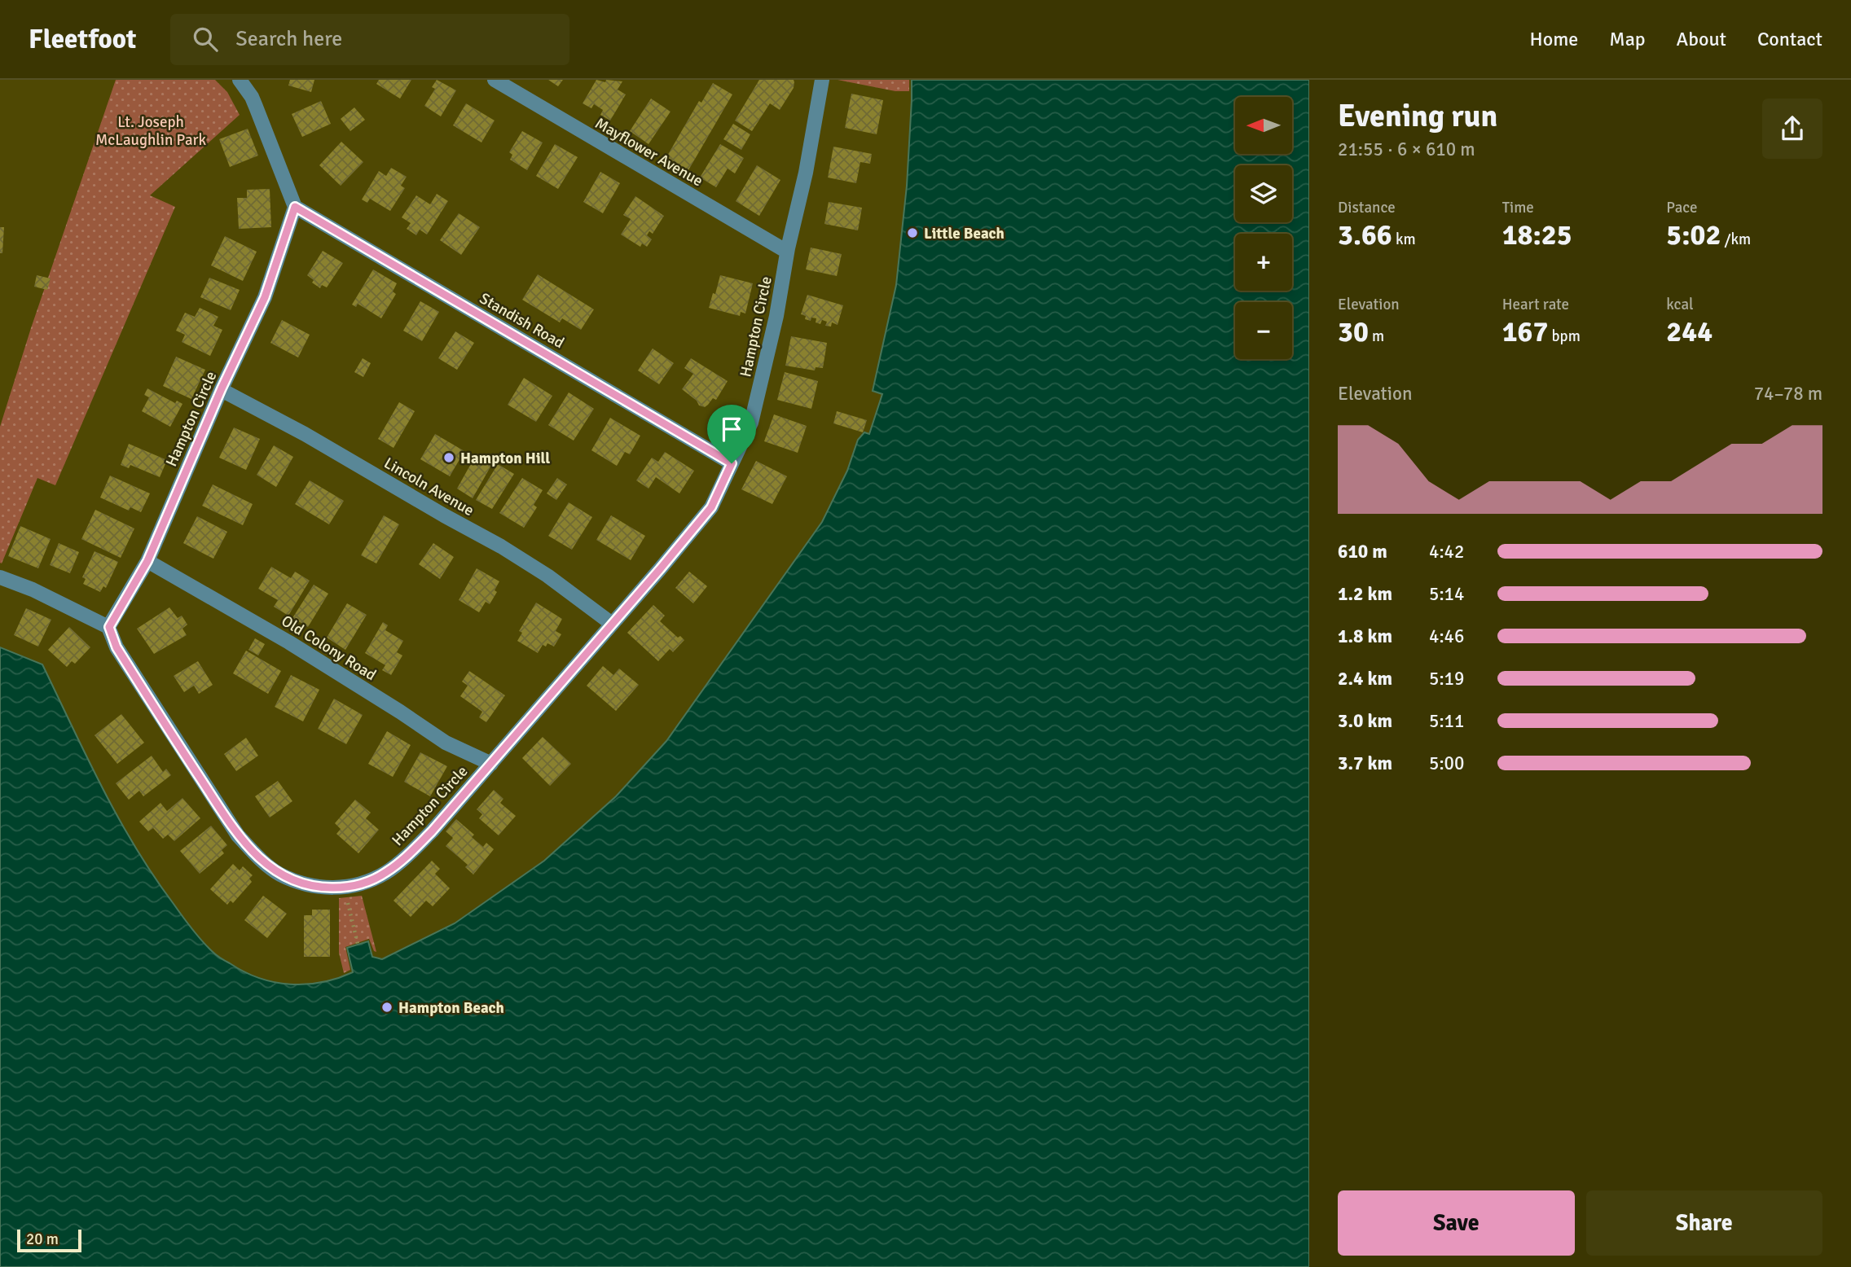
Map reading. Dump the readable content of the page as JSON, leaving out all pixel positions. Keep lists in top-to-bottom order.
{
  "streets": {
    "street": [
      "Mayflower Avenue",
      "Standish Road",
      "Hampton Circle",
      "Lincoln Avenue",
      "Old Colony Road"
    ]
  },
  "crossings": [
    ["Mayflower Avenue", "Hampton Circle"],
    ["Standish Road", "Hampton Circle"],
    ["Hampton Circle", "Lincoln Avenue"],
    ["Hampton Circle", "Old Colony Road"]
  ],
  "parks": ["Lt. Joseph McLaughlin Park"],
  "places": ["Little Beach", "Hampton Hill", "Hampton Beach"],
  "scale_bar": "20 m",
  "north": "left",
  "page": {
    "header": "Fleetfoot",
    "search": "Search here",
    "nav": [
      "Home",
      "Map",
      "About",
      "Contact"
    ],
    "heading": ["Evening run", "21:55 · 6 × 610 m"],
    "map_buttons": ["+", "−"],
    "stats": [
      ["Distance", "3.66 km"],
      ["Time", "18:25"],
      ["Pace", "5:02 /km"],
      ["Elevation", "30 m"],
      ["Heart rate", "167 bpm"],
      ["kcal", "244"]
    ],
    "chart": ["Elevation", "74–78 m"],
    "list": [
      {
        "name": "610 m",
        "note": "4:42"
      },
      {
        "name": "1.2 km",
        "note": "5:14"
      },
      {
        "name": "1.8 km",
        "note": "4:46"
      },
      {
        "name": "2.4 km",
        "note": "5:19"
      },
      {
        "name": "3.0 km",
        "note": "5:11"
      },
      {
        "name": "3.7 km",
        "note": "5:00"
      }
    ],
    "buttons": ["Save", "Share"],
    "scale": "20 m"
  }
}
